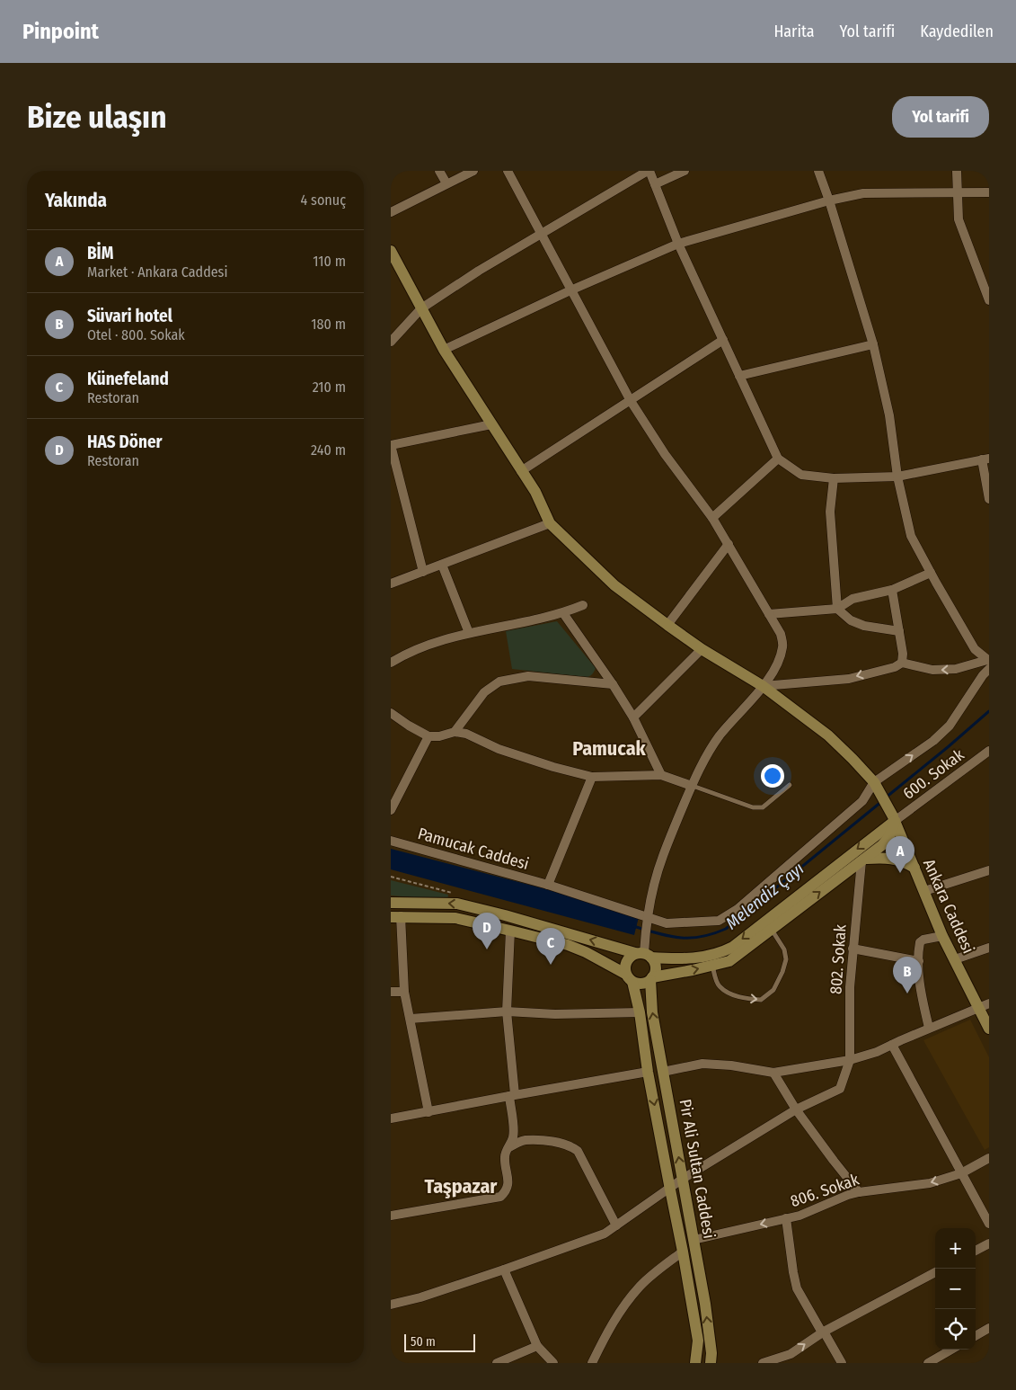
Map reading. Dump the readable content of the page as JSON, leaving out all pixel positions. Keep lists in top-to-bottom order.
{
  "streets": {
    "main road": ["Ankara Caddesi", "Pir Ali Sultan Caddesi"],
    "street": [
      "600. Sokak",
      "Pamucak Caddesi",
      "802. Sokak",
      "806. Sokak"
    ]
  },
  "crossings": [
    ["600. Sokak", "Ankara Caddesi"],
    ["Pamucak Caddesi", "Ankara Caddesi"],
    ["802. Sokak", "Pir Ali Sultan Caddesi"],
    ["Pir Ali Sultan Caddesi", "806. Sokak"]
  ],
  "one_way": ["806. Sokak"],
  "districts": ["Pamucak", "Taşpazar"],
  "water": ["Melendiz Çayı"],
  "scale_bar": "50 m",
  "page": {
    "header": "Pinpoint",
    "nav": ["Harita", "Yol tarifi", "Kaydedilen"],
    "buttons": "Yol tarifi",
    "title": "Bize ulaşın",
    "heading": ["Yakında", "4 sonuç"],
    "list": [
      {
        "mark": "A",
        "name": "BİM",
        "note": "Market · Ankara Caddesi",
        "value": "110 m"
      },
      {
        "mark": "B",
        "name": "Süvari hotel",
        "note": "Otel · 800. Sokak",
        "value": "180 m"
      },
      {
        "mark": "C",
        "name": "Künefeland",
        "note": "Restoran",
        "value": "210 m"
      },
      {
        "mark": "D",
        "name": "HAS Döner",
        "note": "Restoran",
        "value": "240 m"
      }
    ],
    "pins": [
      "A",
      "D",
      "C",
      "B"
    ],
    "map_buttons": ["+", "−"],
    "scale": "50 m"
  }
}
